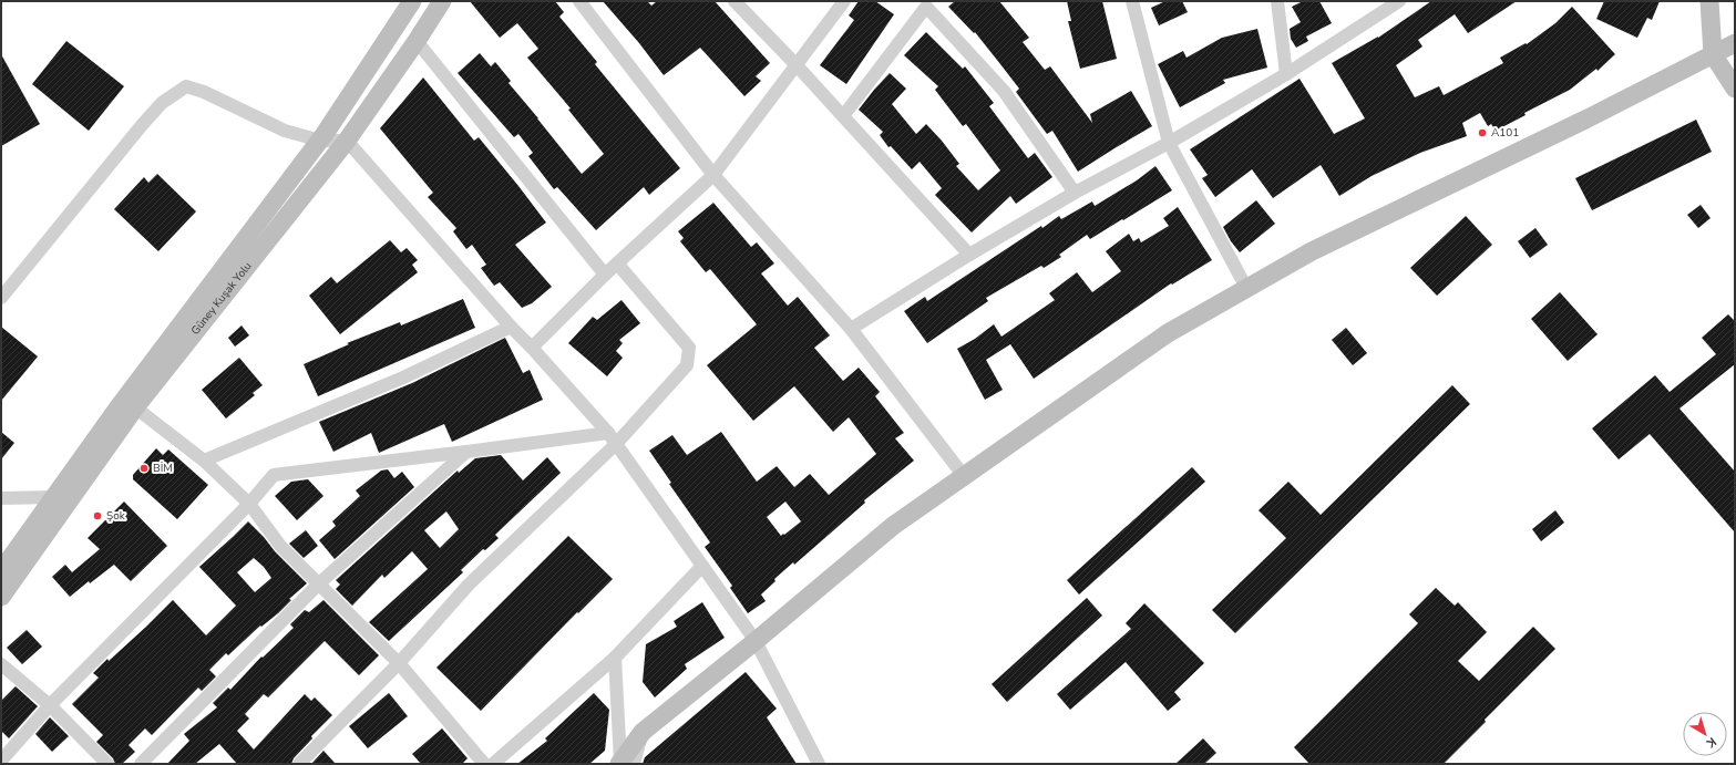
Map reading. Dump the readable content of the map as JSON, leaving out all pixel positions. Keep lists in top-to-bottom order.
{
  "streets": {
    "main road": ["Güney Kuşak Yolu"]
  },
  "places": ["A101", "BİM", "Şok"],
  "north": "bottom right"
}
